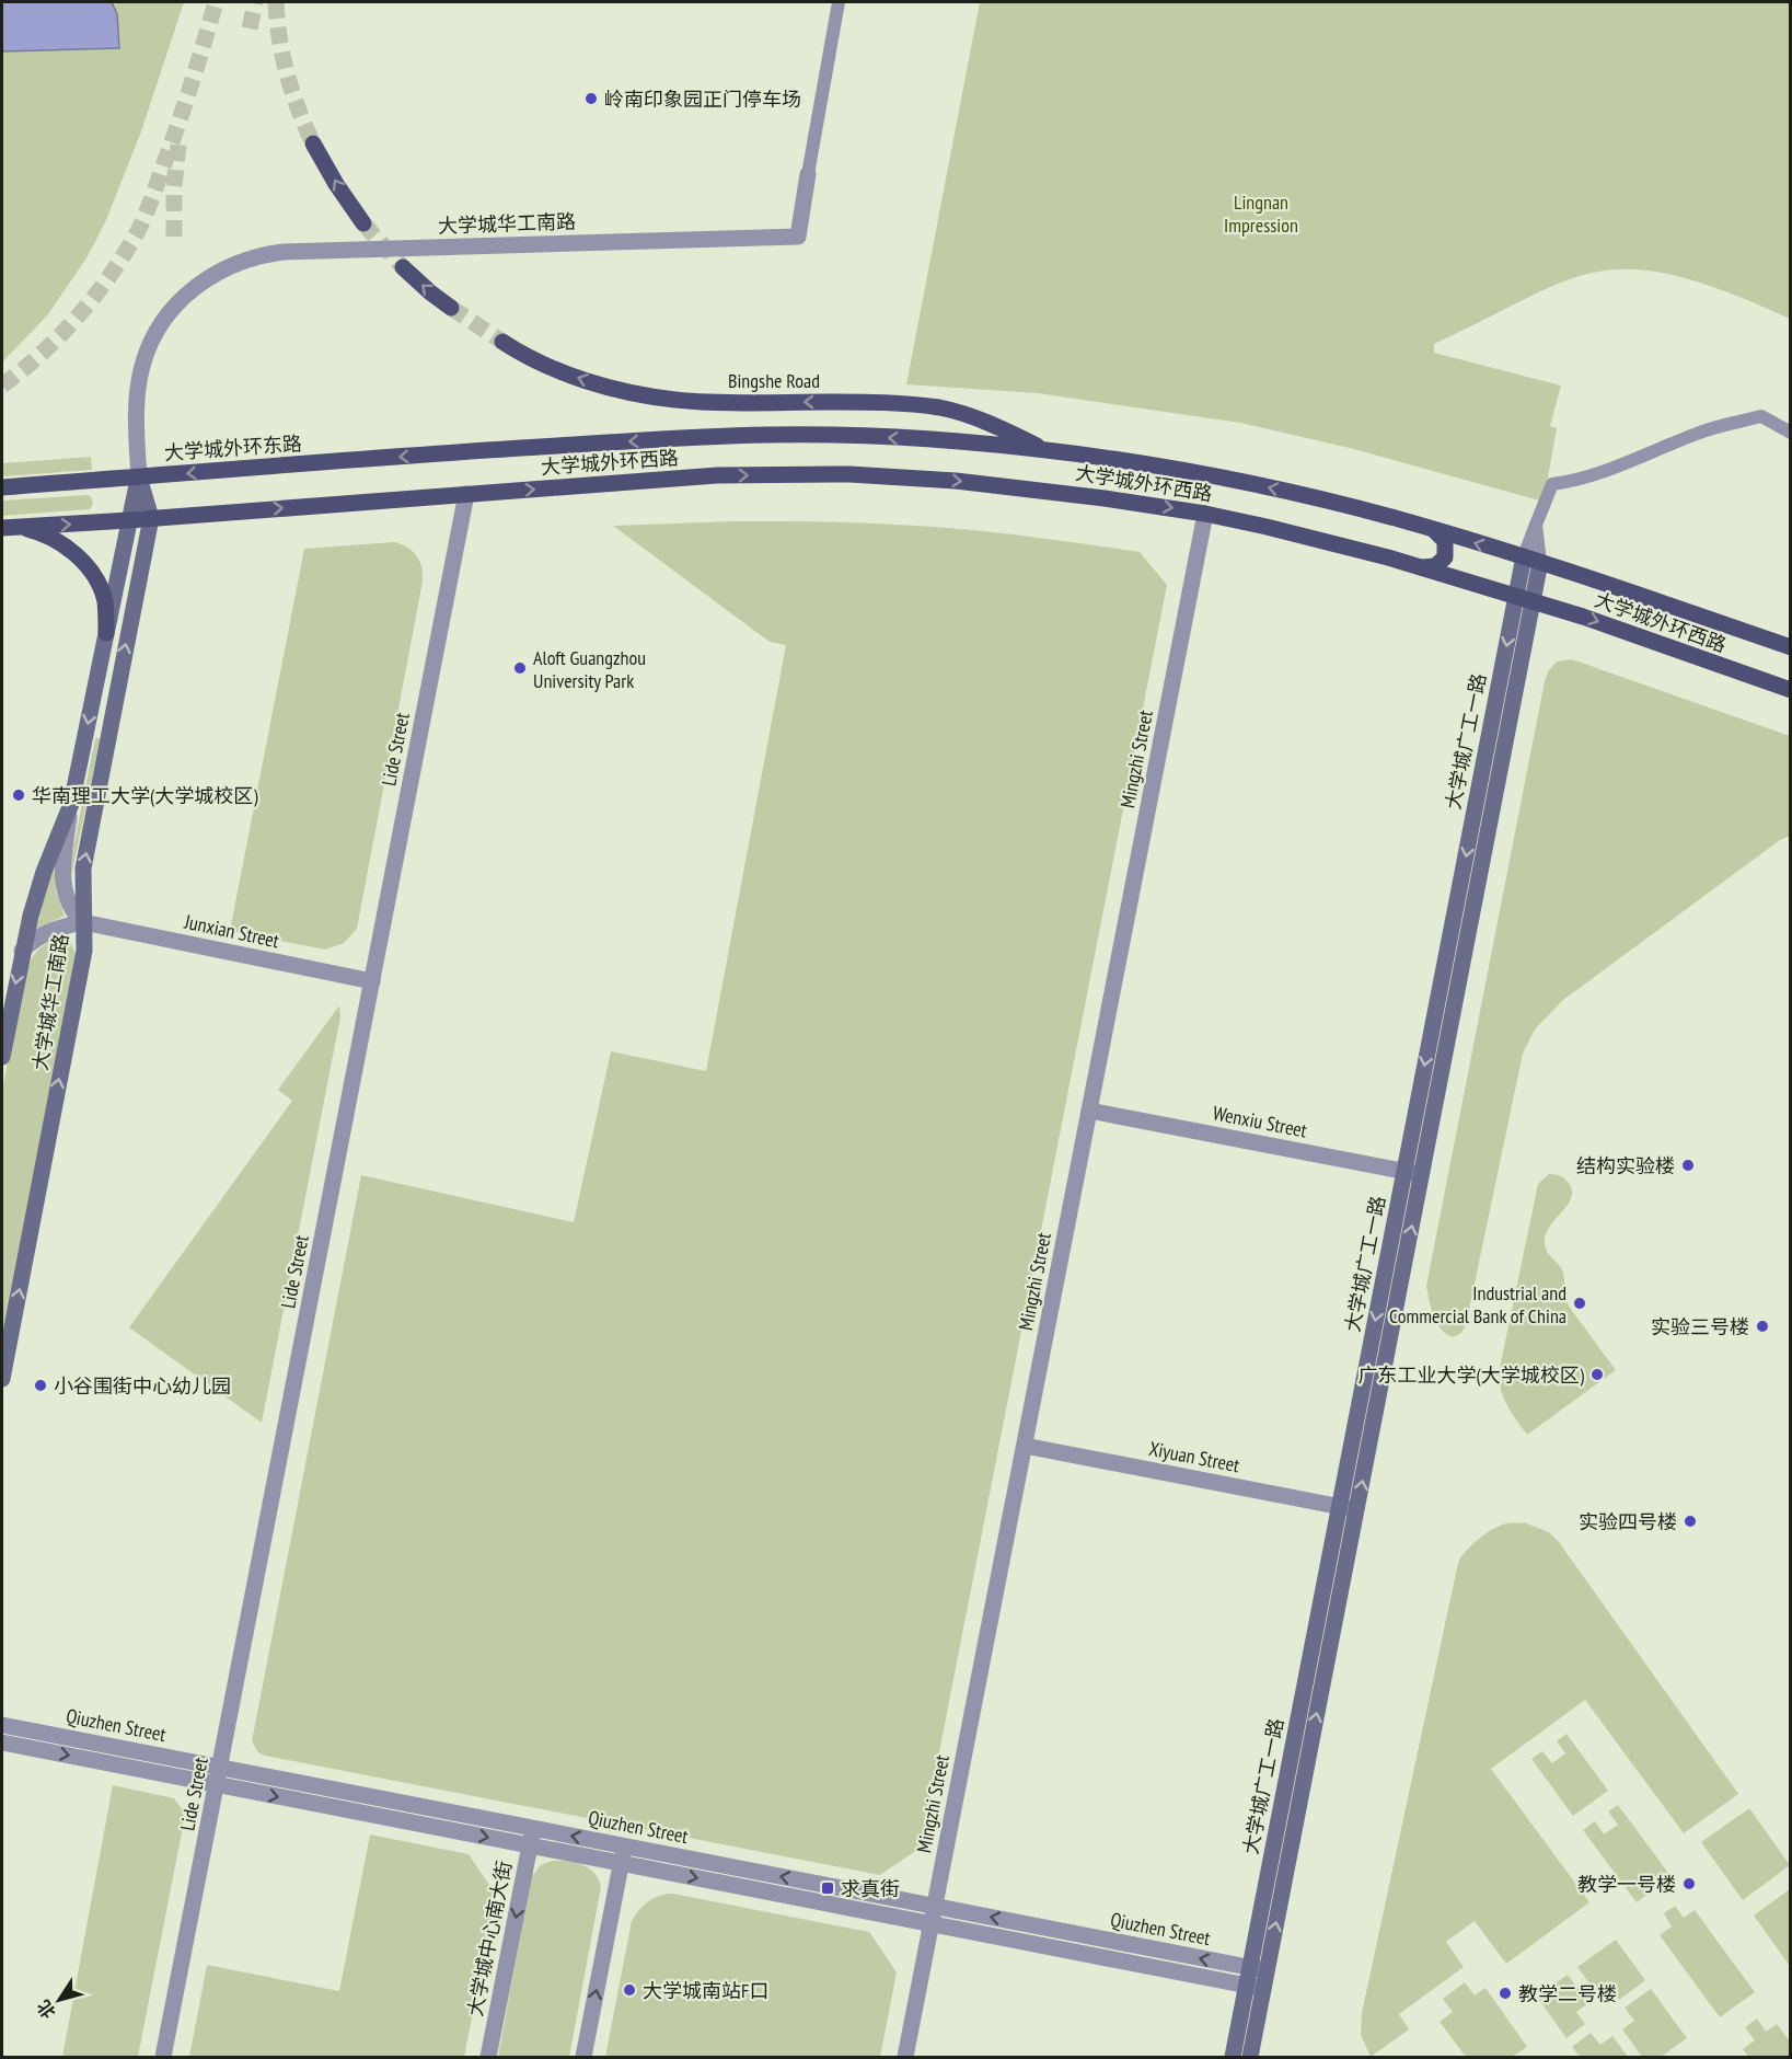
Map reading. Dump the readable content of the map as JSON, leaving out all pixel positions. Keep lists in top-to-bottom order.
{
  "streets": {
    "main road": [
      "大学城华工南路",
      "Bingshe Road",
      "大学城外环东路",
      "大学城外环西路",
      "大学城广工一路"
    ],
    "street": [
      "Lide Street",
      "Mingzhi Street",
      "Junxian Street",
      "Wenxiu Street",
      "Xiyuan Street",
      "Qiuzhen Street",
      "大学城中心南大街"
    ]
  },
  "crossings": [
    ["大学城华工南路", "大学城外环东路"],
    ["大学城华工南路", "Junxian Street"],
    ["Bingshe Road", "大学城外环西路"],
    ["大学城外环东路", "大学城外环西路"],
    ["大学城外环西路", "大学城广工一路"],
    ["大学城外环西路", "Lide Street"],
    ["大学城外环西路", "Mingzhi Street"],
    ["大学城广工一路", "Wenxiu Street"],
    ["大学城广工一路", "Xiyuan Street"],
    ["大学城广工一路", "Qiuzhen Street"],
    ["Lide Street", "Junxian Street"],
    ["Lide Street", "Qiuzhen Street"],
    ["Mingzhi Street", "Wenxiu Street"],
    ["Mingzhi Street", "Xiyuan Street"],
    ["Mingzhi Street", "Qiuzhen Street"],
    ["Qiuzhen Street", "大学城中心南大街"]
  ],
  "one_way": ["Bingshe Road"],
  "parks": ["Lingnan Impression"],
  "places": {
    "other": [
      "岭南印象园正门停车场",
      "Aloft Guangzhou University Park",
      "华南理工大学(大学城校区)",
      "结构实验楼",
      "Industrial and Commercial Bank of China",
      "实验三号楼",
      "广东工业大学(大学城校区)",
      "小谷围街中心幼儿园",
      "实验四号楼",
      "教学一号楼",
      "大学城南站F口",
      "教学二号楼"
    ],
    "transit": ["求真街"]
  },
  "north": "bottom left"
}
